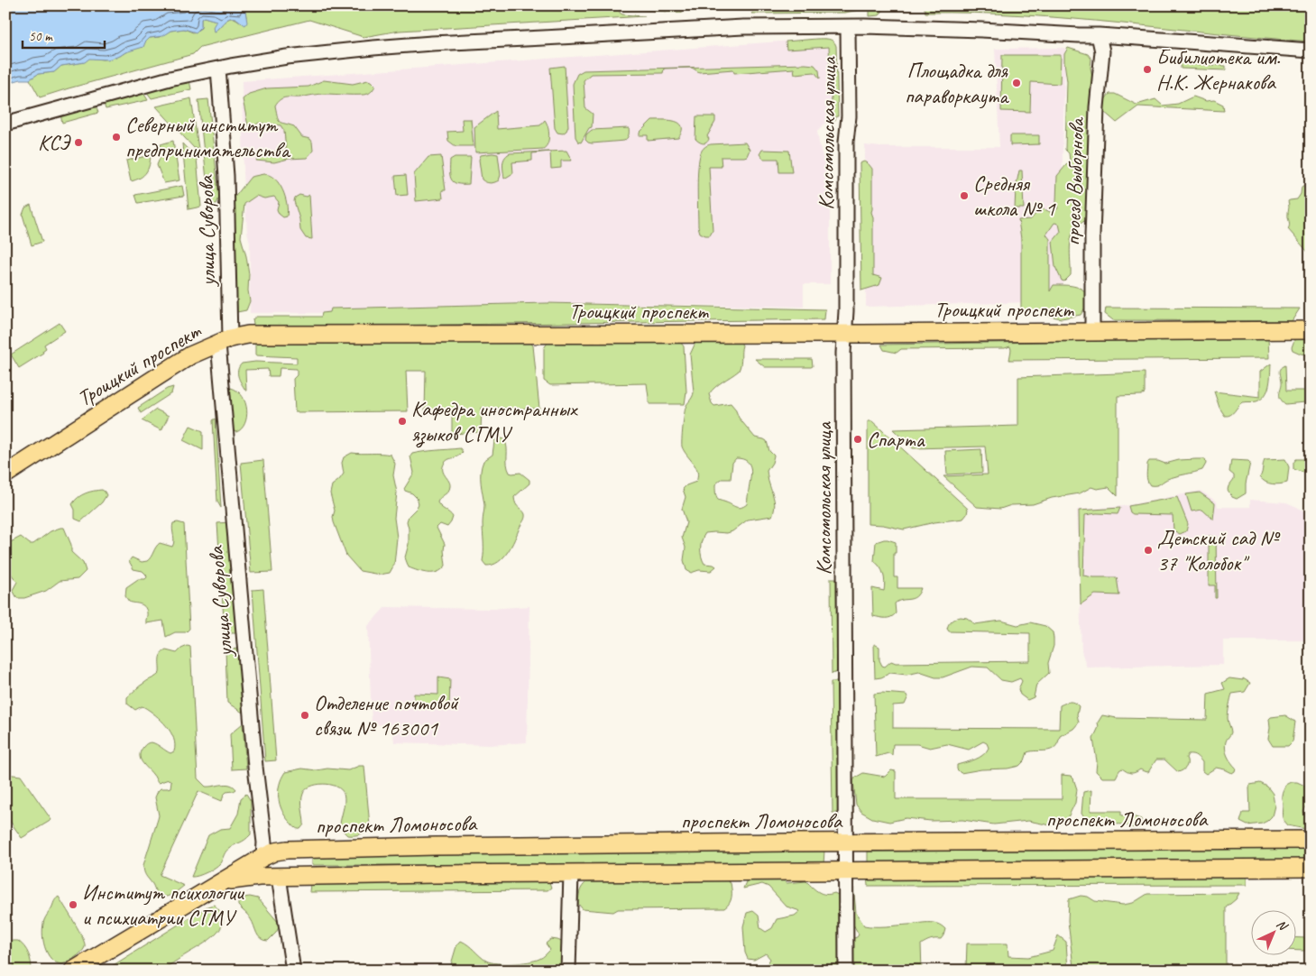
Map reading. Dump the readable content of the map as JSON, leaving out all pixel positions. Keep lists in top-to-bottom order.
{
  "streets": {
    "main road": ["Троицкий проспект", "проспект Ломоносова"],
    "street": ["Комсомольская улица", "проезд Выборнова", "улица Суворова"]
  },
  "crossings": [
    ["Комсомольская улица", "Троицкий проспект"],
    ["Комсомольская улица", "проспект Ломоносова"],
    ["проезд Выборнова", "Троицкий проспект"],
    ["улица Суворова", "Троицкий проспект"],
    ["улица Суворова", "проспект Ломоносова"]
  ],
  "places": [
    "Бибилиотека им. Н.К. Жернакова",
    "Площадка для параворкаута",
    "Северный институт предпринимательства",
    "КСЭ",
    "Средняя школа № 1",
    "Кафедра иностранных языков СГМУ",
    "Спарта",
    "Детский сад № 37 \"Колобок\"",
    "Отделение почтовой связи № 163001",
    "Институт психологии и психиатрии СГМУ"
  ],
  "scale_bar": "50 m",
  "north": "top right"
}
